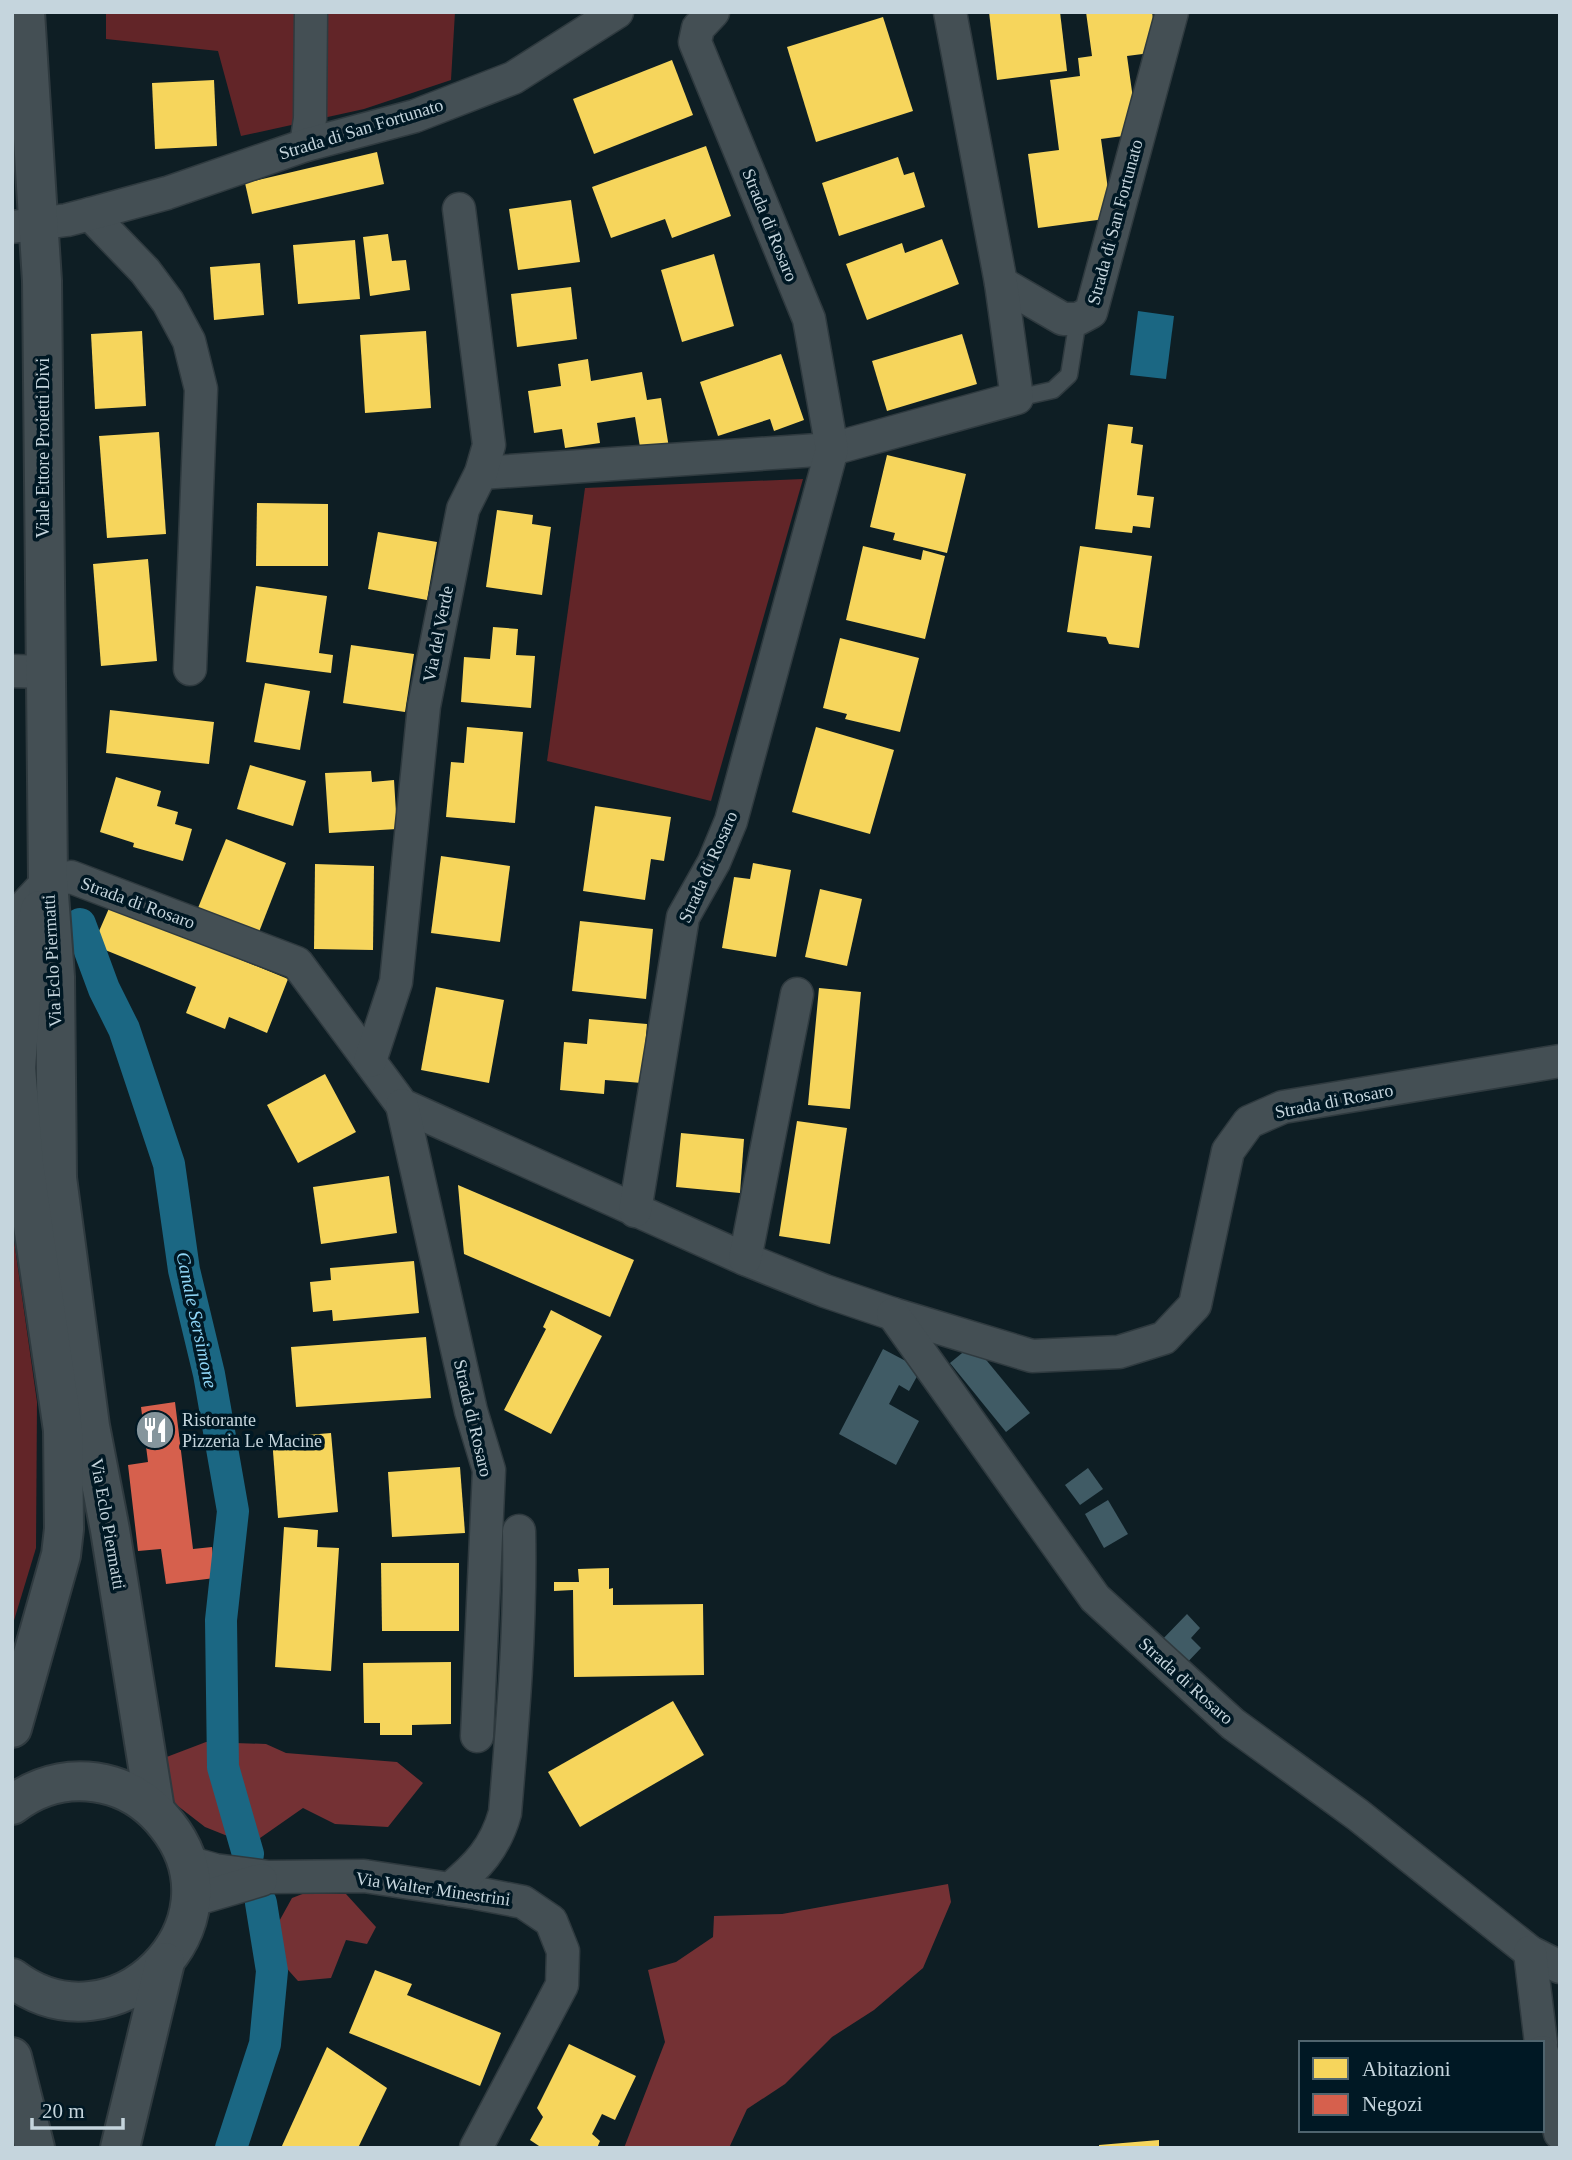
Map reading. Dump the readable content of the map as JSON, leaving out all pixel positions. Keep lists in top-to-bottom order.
{
  "streets": {
    "main road": ["Viale Ettore Proietti Divi", "Via Eclo Piermatti"],
    "street": [
      "Strada di San Fortunato",
      "Strada di Rosaro",
      "Via del Verde",
      "Via Walter Minestrini"
    ]
  },
  "crossings": [
    ["Strada di San Fortunato", "Viale Ettore Proietti Divi"],
    ["Strada di Rosaro", "Viale Ettore Proietti Divi"],
    ["Strada di Rosaro", "Via del Verde"],
    ["Strada di Rosaro", "Via Eclo Piermatti"],
    ["Viale Ettore Proietti Divi", "Via Eclo Piermatti"],
    ["Via Eclo Piermatti", "Via Walter Minestrini"]
  ],
  "water": ["Canale Sersimone"],
  "places": {
    "restaurant": ["Ristorante Pizzeria Le Macine"]
  },
  "legend": ["Abitazioni", "Negozi"],
  "scale_bar": "20 m"
}
